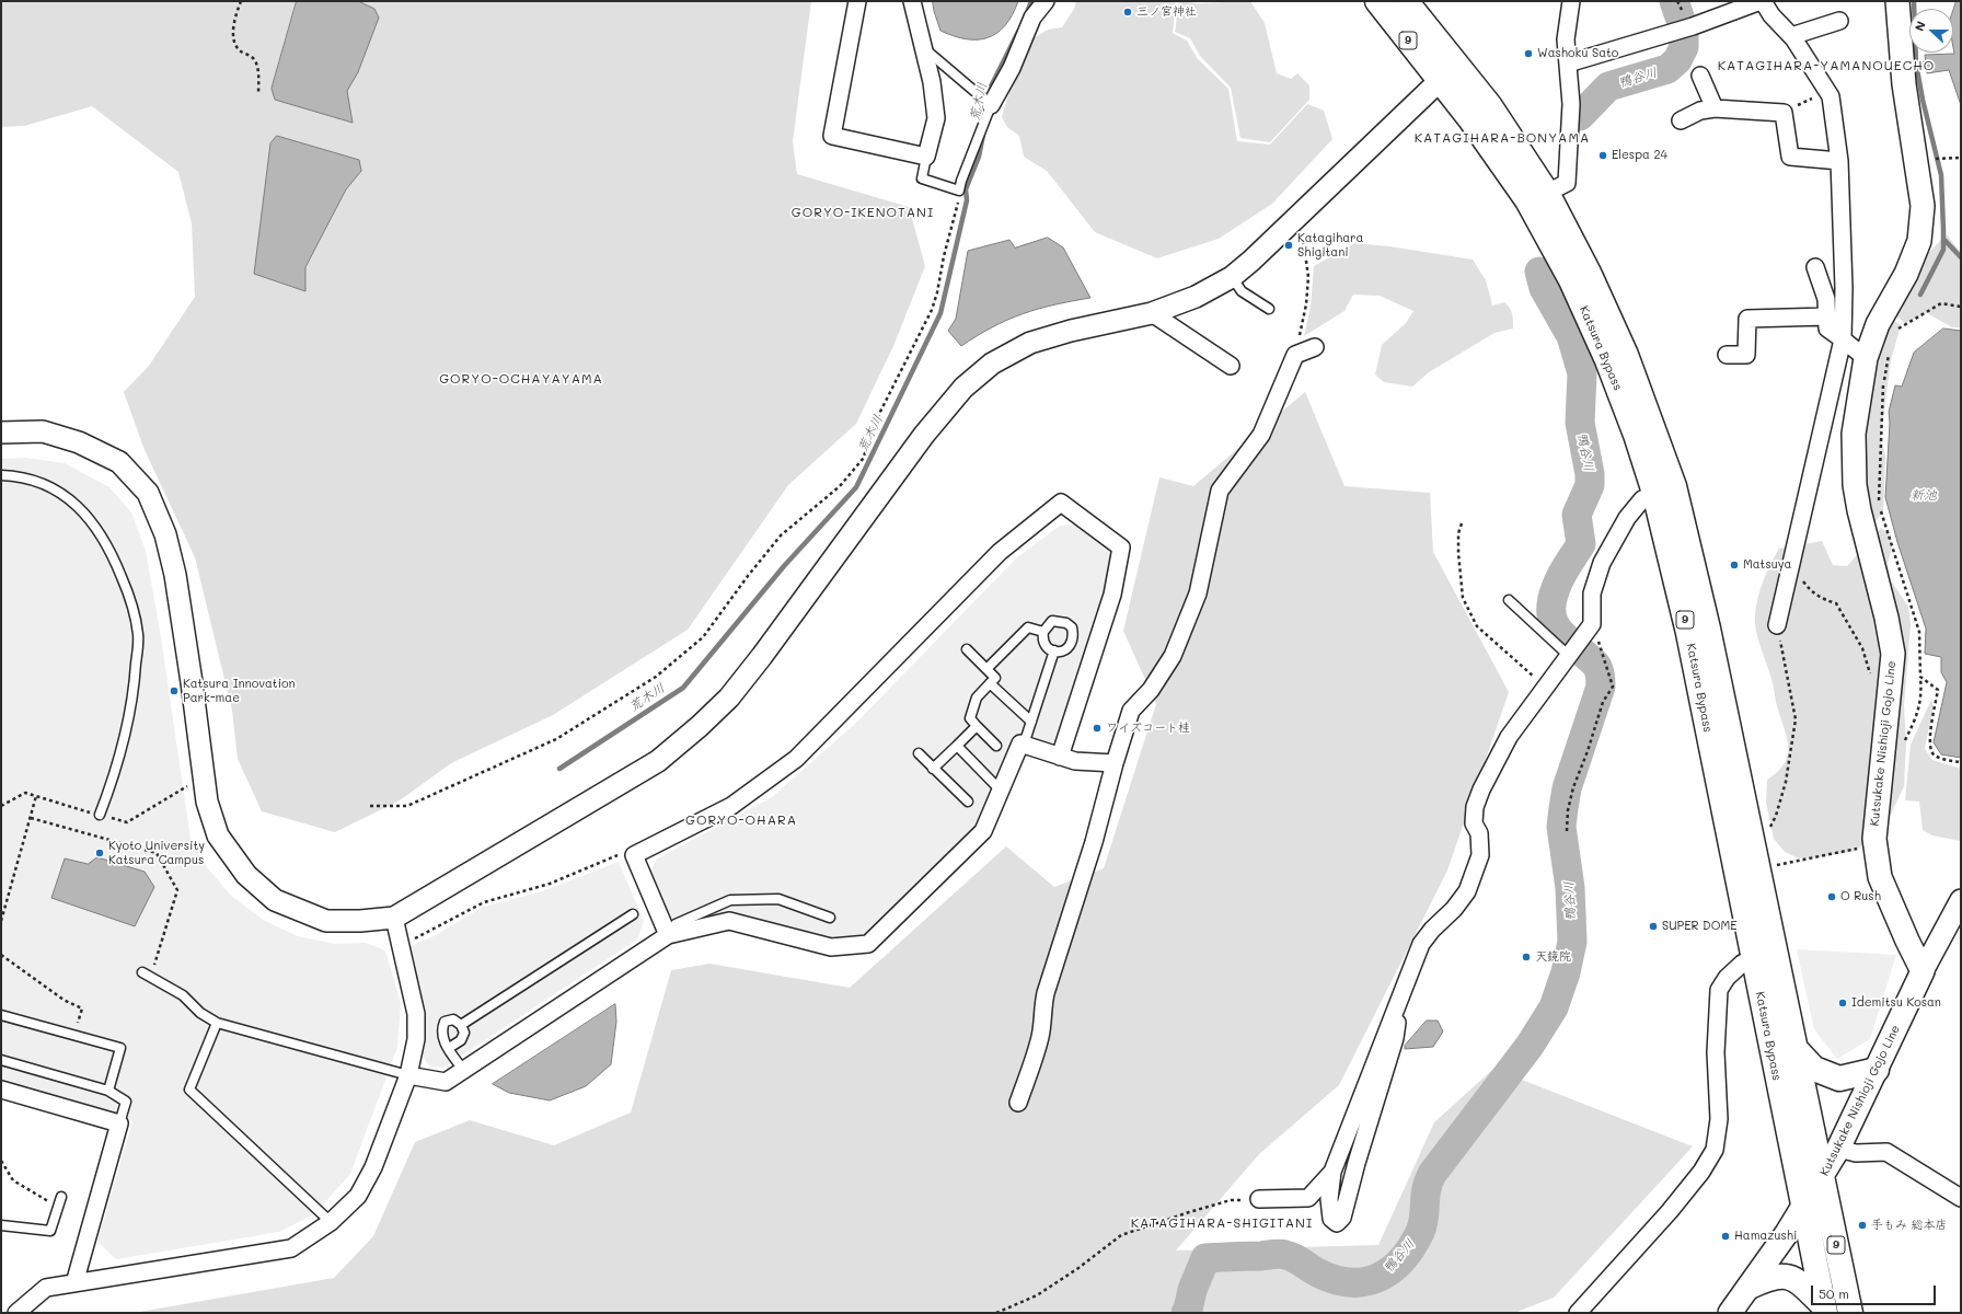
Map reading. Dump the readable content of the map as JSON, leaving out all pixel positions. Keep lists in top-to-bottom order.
{
  "streets": {
    "highway": ["9", "Katsura Bypass"],
    "main road": ["Kutsukake Nishioji Gojo Line"]
  },
  "crossings": [
    ["Katsura Bypass", "Kutsukake Nishioji Gojo Line"]
  ],
  "districts": [
    "KATAGIHARA-YAMANOUECHO",
    "KATAGIHARA-BONYAMA",
    "GORYO-IKENOTANI",
    "GORYO-OCHAYAYAMA",
    "GORYO-OHARA",
    "KATAGIHARA-SHIGITANI"
  ],
  "water": ["鴨谷川", "荒木川", "新池"],
  "places": [
    "三ノ宮神社",
    "Washoku Sato",
    "Elespa 24",
    "Katagihara Shigitani",
    "Matsuya",
    "Katsura Innovation Park-mae",
    "ワイズコート桂",
    "Kyoto University Katsura Campus",
    "O Rush",
    "SUPER DOME",
    "天鏡院",
    "Idemitsu Kosan",
    "手もみ 総本店",
    "Hamazushi"
  ],
  "scale_bar": "50 m",
  "north": "left"
}
